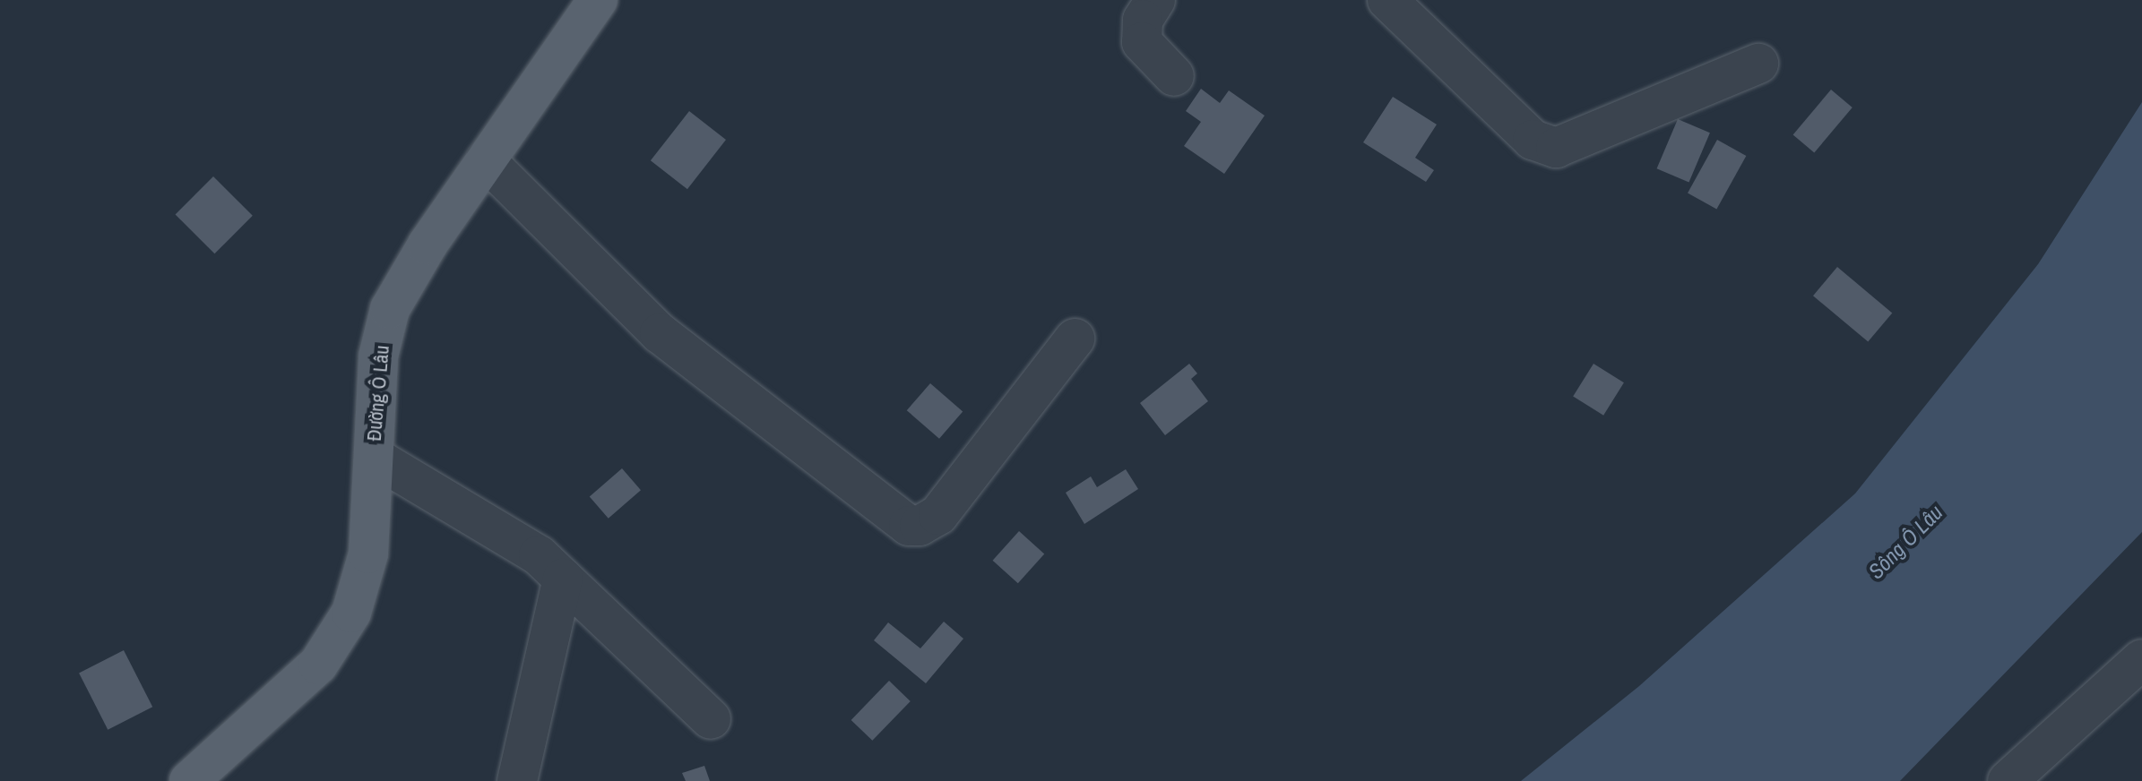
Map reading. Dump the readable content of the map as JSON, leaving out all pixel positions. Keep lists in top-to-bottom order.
{
  "streets": {
    "main road": ["Đường Ô Lâu"]
  },
  "water": ["Sông Ô Lâu"]
}
